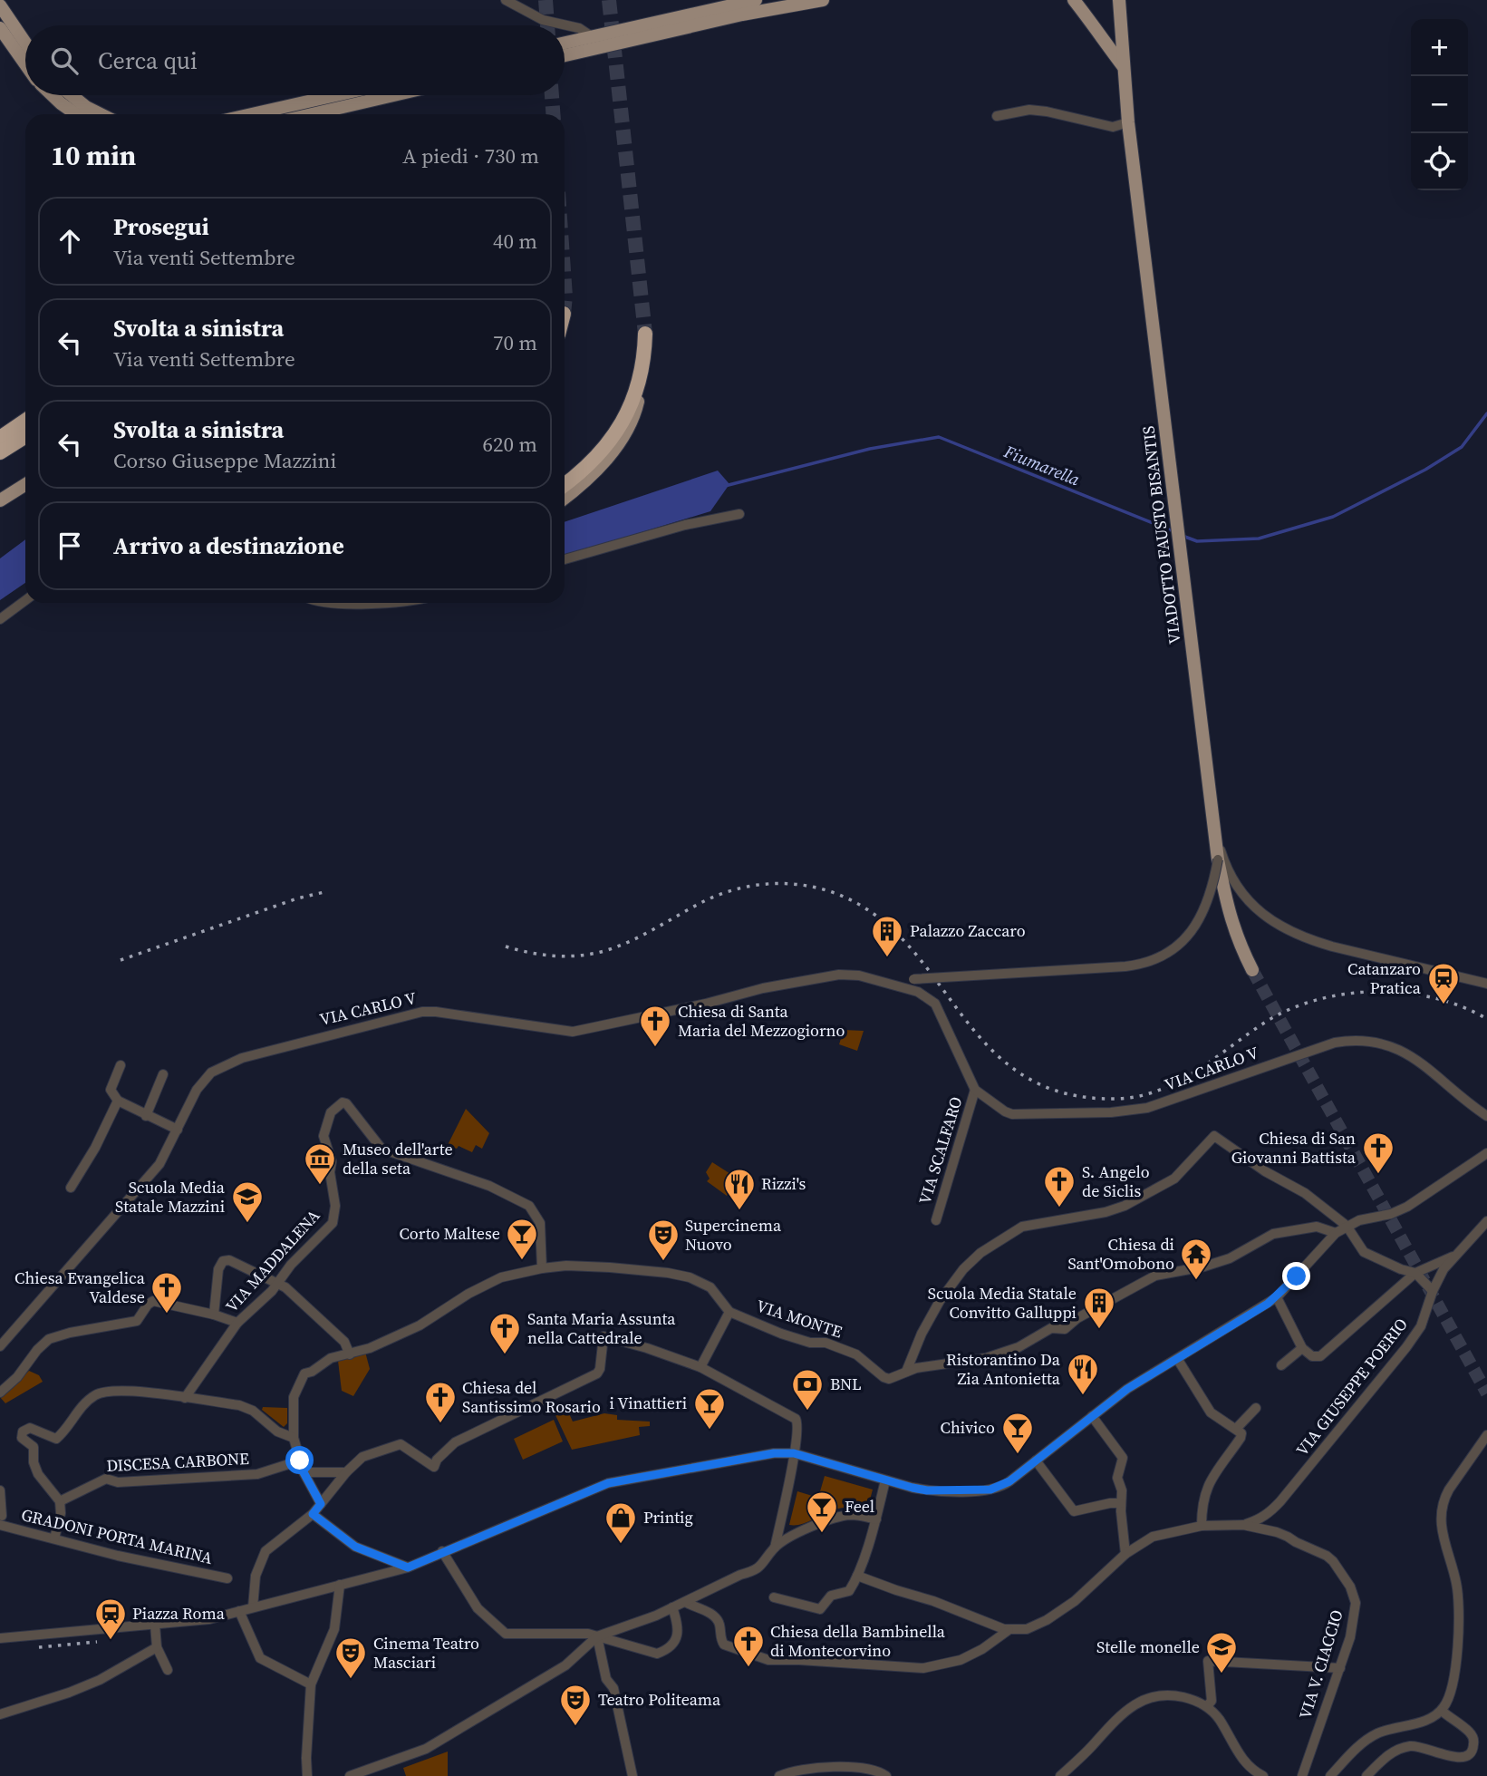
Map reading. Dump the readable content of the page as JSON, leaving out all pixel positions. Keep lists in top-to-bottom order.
{
  "streets": {
    "main road": ["VIADOTTO FAUSTO BISANTIS"],
    "street": [
      "VIA CARLO V",
      "VIA SCALFARO",
      "VIA MADDALENA",
      "VIA MONTE",
      "VIA GIUSEPPE POERIO",
      "DISCESA CARBONE",
      "GRADONI PORTA MARINA",
      "VIA V. CIACCIO"
    ]
  },
  "crossings": [
    ["VIA CARLO V", "VIA SCALFARO"],
    ["VIA MADDALENA", "VIA MONTE"],
    ["VIA GIUSEPPE POERIO", "VIA V. CIACCIO"]
  ],
  "water": ["Fiumarella"],
  "places": {
    "building": ["Palazzo Zaccaro", "Scuola Media Statale Convitto Galluppi"],
    "station": ["Catanzaro Pratica", "Piazza Roma"],
    "church": [
      "Chiesa di Santa Maria del Mezzogiorno",
      "Chiesa di San Giovanni Battista",
      "S. Angelo de Siclis",
      "Chiesa Evangelica Valdese",
      "Santa Maria Assunta nella Cattedrale",
      "Chiesa del Santissimo Rosario",
      "Chiesa della Bambinella di Montecorvino"
    ],
    "museum": ["Museo dell'arte della seta"],
    "restaurant": ["Rizzi's", "Ristorantino Da Zia Antonietta"],
    "school or university": ["Scuola Media Statale Mazzini", "Stelle monelle"],
    "bar": [
      "Corto Maltese",
      "i Vinattieri",
      "Chivico",
      "Feel"
    ],
    "theatre": ["Supercinema Nuovo", "Cinema Teatro Masciari", "Teatro Politeama"],
    "temple": ["Chiesa di Sant'Omobono"],
    "bank": ["BNL"],
    "shop": ["Printig"]
  },
  "page": {
    "map_buttons": ["+", "−"],
    "search": "Cerca qui",
    "heading": ["10 min", "A piedi · 730 m"],
    "list": [
      ["Prosegui", "Via venti Settembre", "40 m"],
      ["Svolta a sinistra", "Via venti Settembre", "70 m"],
      ["Svolta a sinistra", "Corso Giuseppe Mazzini", "620 m"],
      "Arrivo a destinazione"
    ]
  }
}
